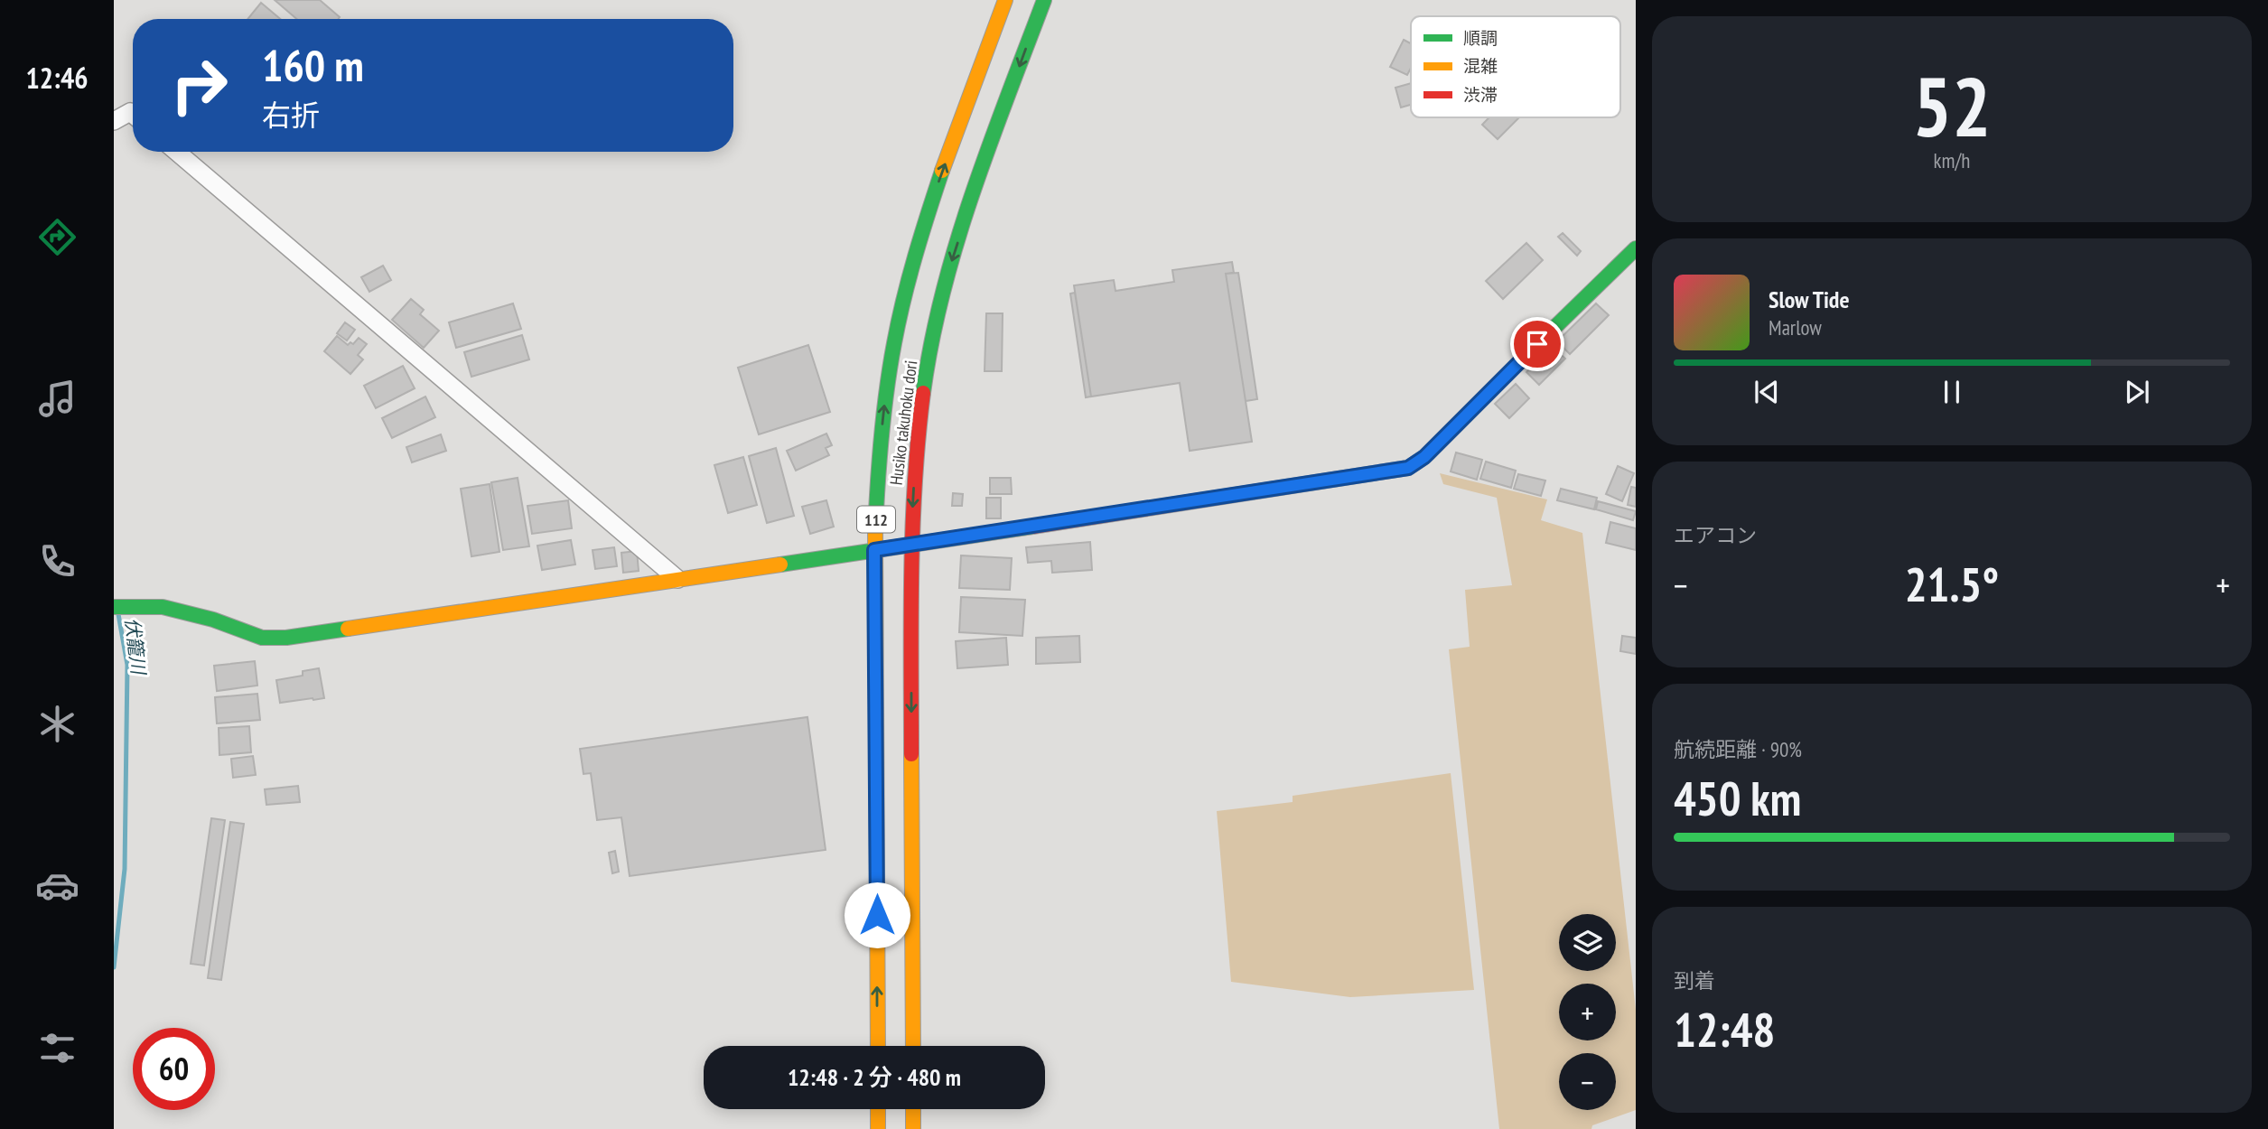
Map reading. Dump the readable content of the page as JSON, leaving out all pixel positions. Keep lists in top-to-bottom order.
{
  "streets": {
    "main road": ["Husiko takuhoku dori", "112"]
  },
  "water": ["伏籠川"],
  "legend": ["順調", "混雑", "渋滞"],
  "page": {
    "tabs": "12:46",
    "tile": [
      ["52", "km/h"],
      "エアコン",
      ["航続距離 · 90%", "450 km"],
      ["到着", "12:48"]
    ],
    "turn": ["160 m", "右折"],
    "song": ["Slow Tide", "Marlow"],
    "heat": ["−", "21.5°", "+"],
    "map_buttons": ["+", "−"],
    "limit": "60",
    "trip": "12:48 · 2 分 · 480 m"
  }
}
